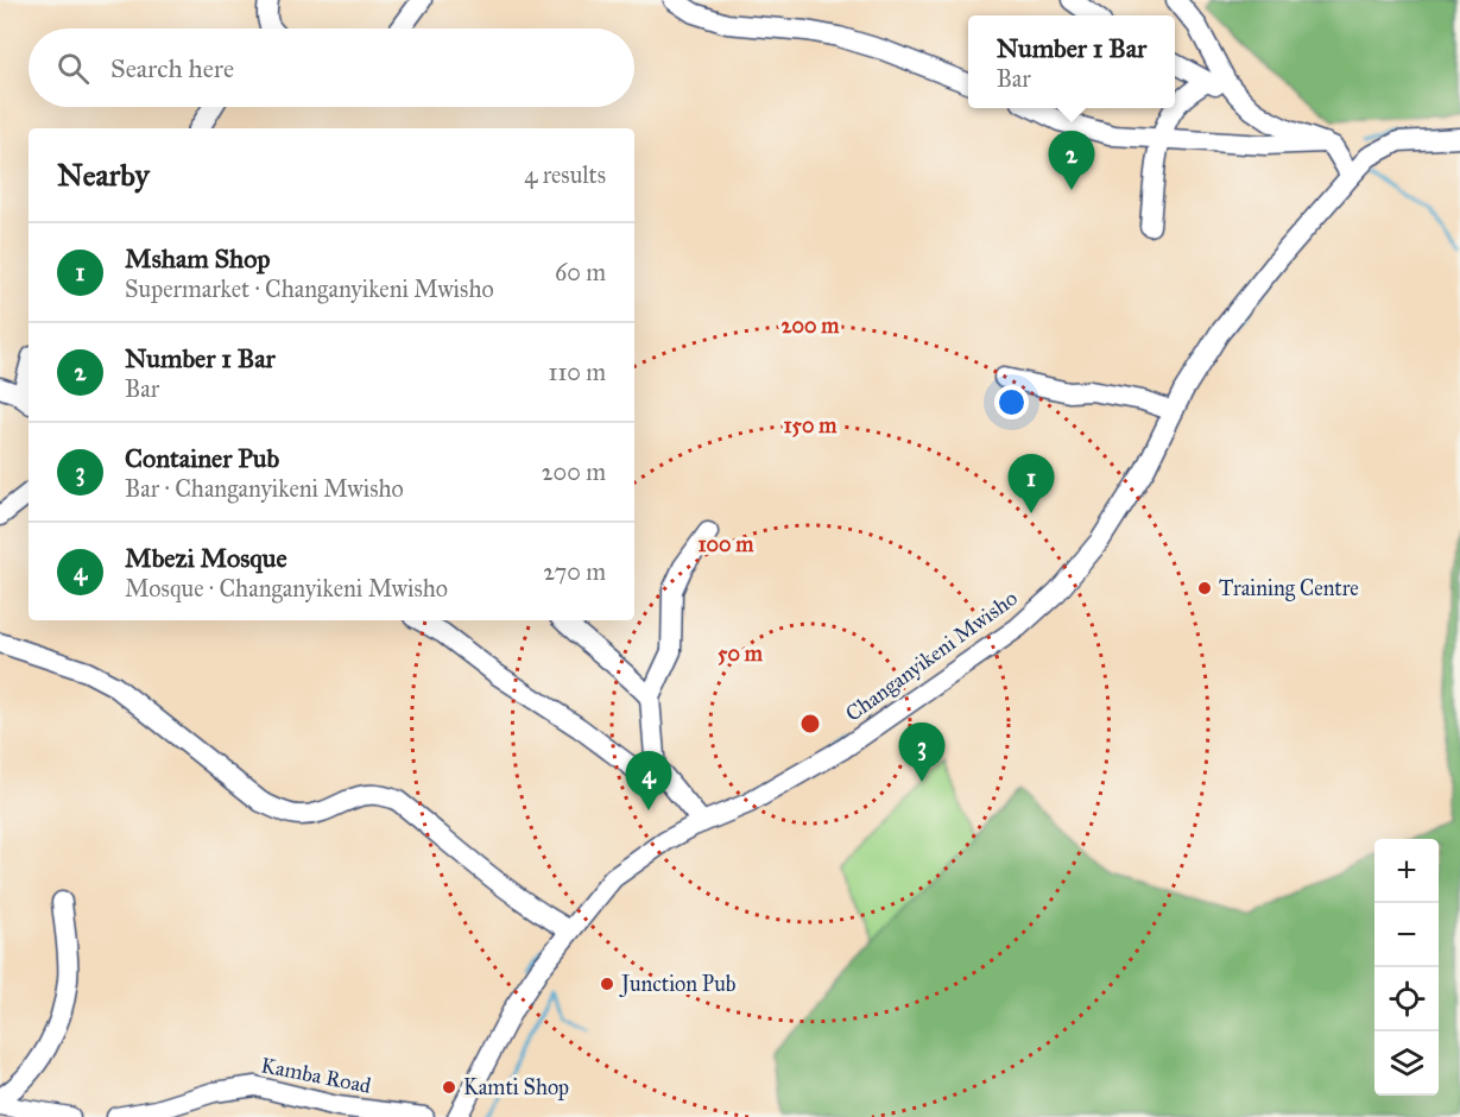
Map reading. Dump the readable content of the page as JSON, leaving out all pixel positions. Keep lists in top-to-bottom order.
{
  "streets": {
    "street": ["Changanyikeni Mwisho", "Kamba Road"]
  },
  "places": ["Training Centre", "Junction Pub", "Kamti Shop"],
  "page": {
    "popup": ["Number 1 Bar", "Bar"],
    "search": "Search here",
    "heading": ["Nearby", "4 results"],
    "pins": [
      "2",
      "1",
      "3",
      "4"
    ],
    "list": [
      {
        "mark": "1",
        "name": "Msham Shop",
        "note": "Supermarket · Changanyikeni Mwisho",
        "value": "60 m"
      },
      {
        "mark": "2",
        "name": "Number 1 Bar",
        "note": "Bar",
        "value": "110 m"
      },
      {
        "mark": "3",
        "name": "Container Pub",
        "note": "Bar · Changanyikeni Mwisho",
        "value": "200 m"
      },
      {
        "mark": "4",
        "name": "Mbezi Mosque",
        "note": "Mosque · Changanyikeni Mwisho",
        "value": "270 m"
      }
    ],
    "map_buttons": ["+", "−"]
  },
  "rings": [
    "200 m",
    "150 m",
    "100 m",
    "50 m"
  ]
}
